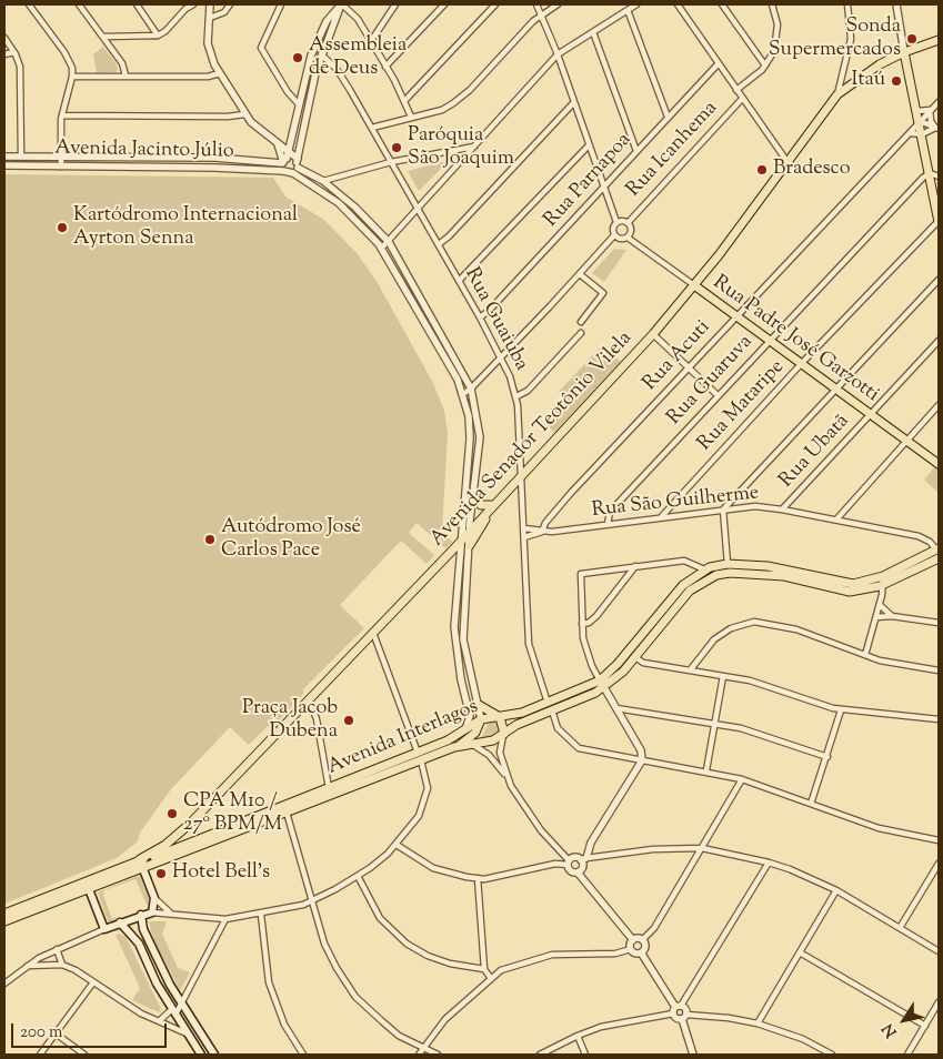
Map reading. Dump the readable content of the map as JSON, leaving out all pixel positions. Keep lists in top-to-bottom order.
{
  "streets": {
    "main road": ["Rua Padre José Garzotti", "Avenida Senador Teotônio Vilela", "Avenida Interlagos"],
    "street": [
      "Rua Icanhema",
      "Avenida Jacinto Júlio",
      "Rua Parnapoa",
      "Rua Guaiuba",
      "Rua Acuti",
      "Rua Guaruva",
      "Rua Mataripe",
      "Rua Ubatã",
      "Rua São Guilherme"
    ]
  },
  "crossings": [
    ["Rua Parnapoa", "Rua Guaiuba"],
    ["Rua Guaiuba", "Avenida Senador Teotônio Vilela"],
    ["Rua Guaiuba", "Rua São Guilherme"],
    ["Rua Guaiuba", "Avenida Interlagos"],
    ["Rua Padre José Garzotti", "Rua Acuti"],
    ["Rua Padre José Garzotti", "Rua Guaruva"],
    ["Rua Padre José Garzotti", "Rua Mataripe"],
    ["Rua Padre José Garzotti", "Avenida Senador Teotônio Vilela"],
    ["Rua Padre José Garzotti", "Rua Ubatã"],
    ["Rua Acuti", "Rua São Guilherme"],
    ["Rua Guaruva", "Rua São Guilherme"],
    ["Rua Mataripe", "Rua São Guilherme"],
    ["Avenida Senador Teotônio Vilela", "Avenida Interlagos"],
    ["Rua Ubatã", "Rua São Guilherme"],
    ["Rua São Guilherme", "Avenida Interlagos"]
  ],
  "places": [
    "Sonda Supermercados",
    "Assembleia de Deus",
    "Itaú",
    "Paróquia São Joaquim",
    "Bradesco",
    "Kartódromo Internacional Ayrton Senna",
    "Autódromo José Carlos Pace",
    "Praça Jacob Dubena",
    "CPA M10 / 27º BPM/M",
    "Hotel Bell's"
  ],
  "scale_bar": "200 m",
  "north": "bottom left"
}
